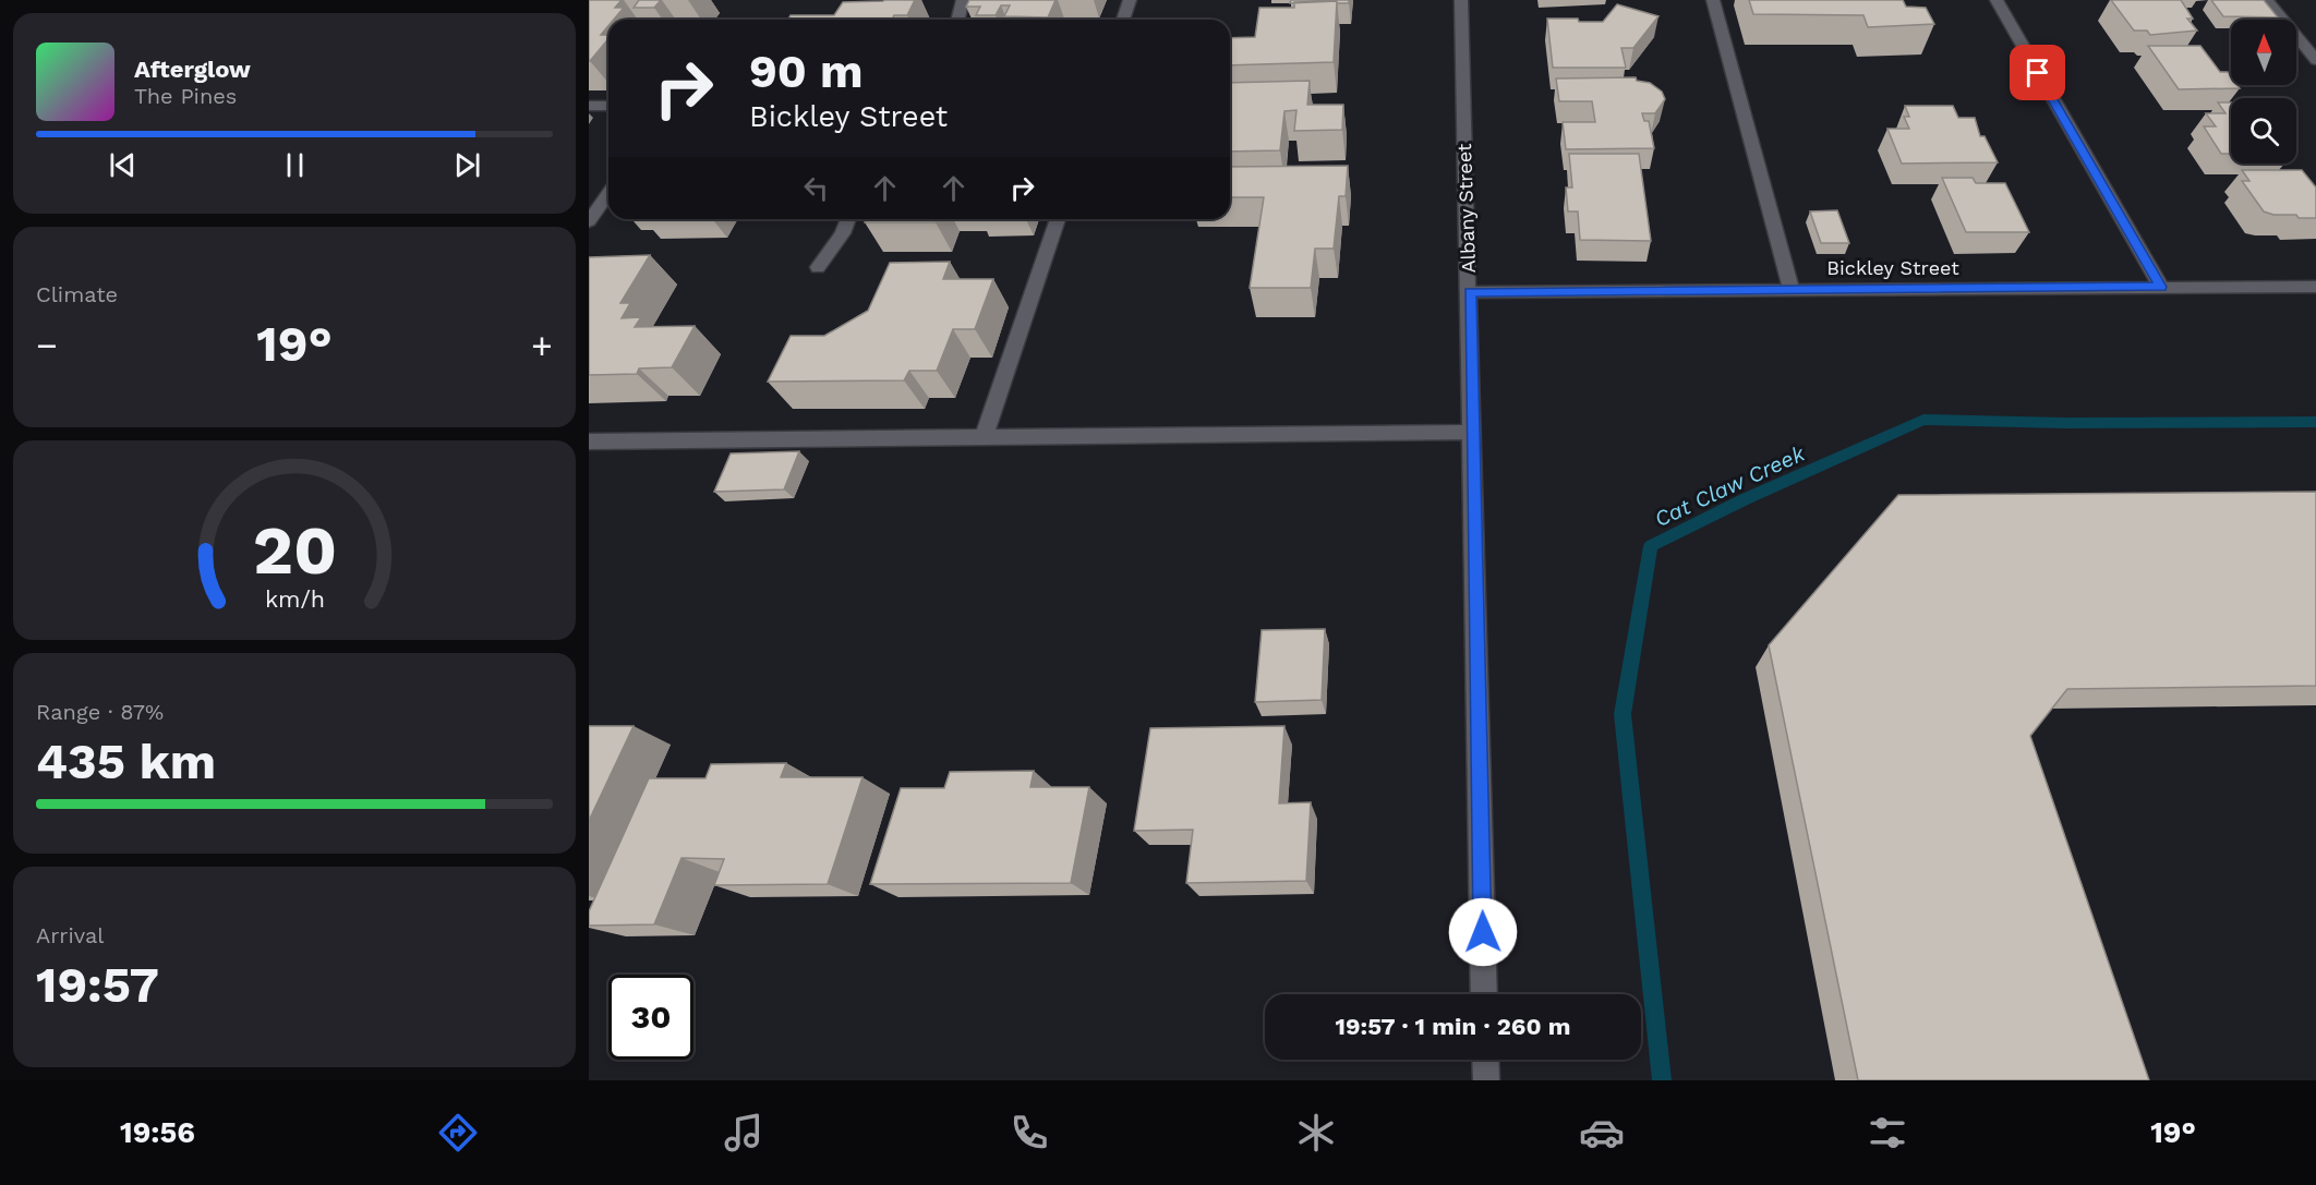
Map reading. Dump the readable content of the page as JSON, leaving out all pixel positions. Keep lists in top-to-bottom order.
{
  "streets": {
    "street": ["Albany Street", "Bickley Street"]
  },
  "crossings": [
    ["Albany Street", "Bickley Street"]
  ],
  "water": ["Cat Claw Creek"],
  "north": "top",
  "page": {
    "turn": ["90 m", "Bickley Street"],
    "song": ["Afterglow", "The Pines"],
    "tile": [
      "Climate",
      ["Range · 87%", "435 km"],
      ["Arrival", "19:57"]
    ],
    "heat": ["−", "19°", "+"],
    "limit": "30",
    "trip": "19:57 · 1 min · 260 m",
    "tabs": ["19:56", "19°"],
    "gauge": ["20", "km/h"]
  }
}
